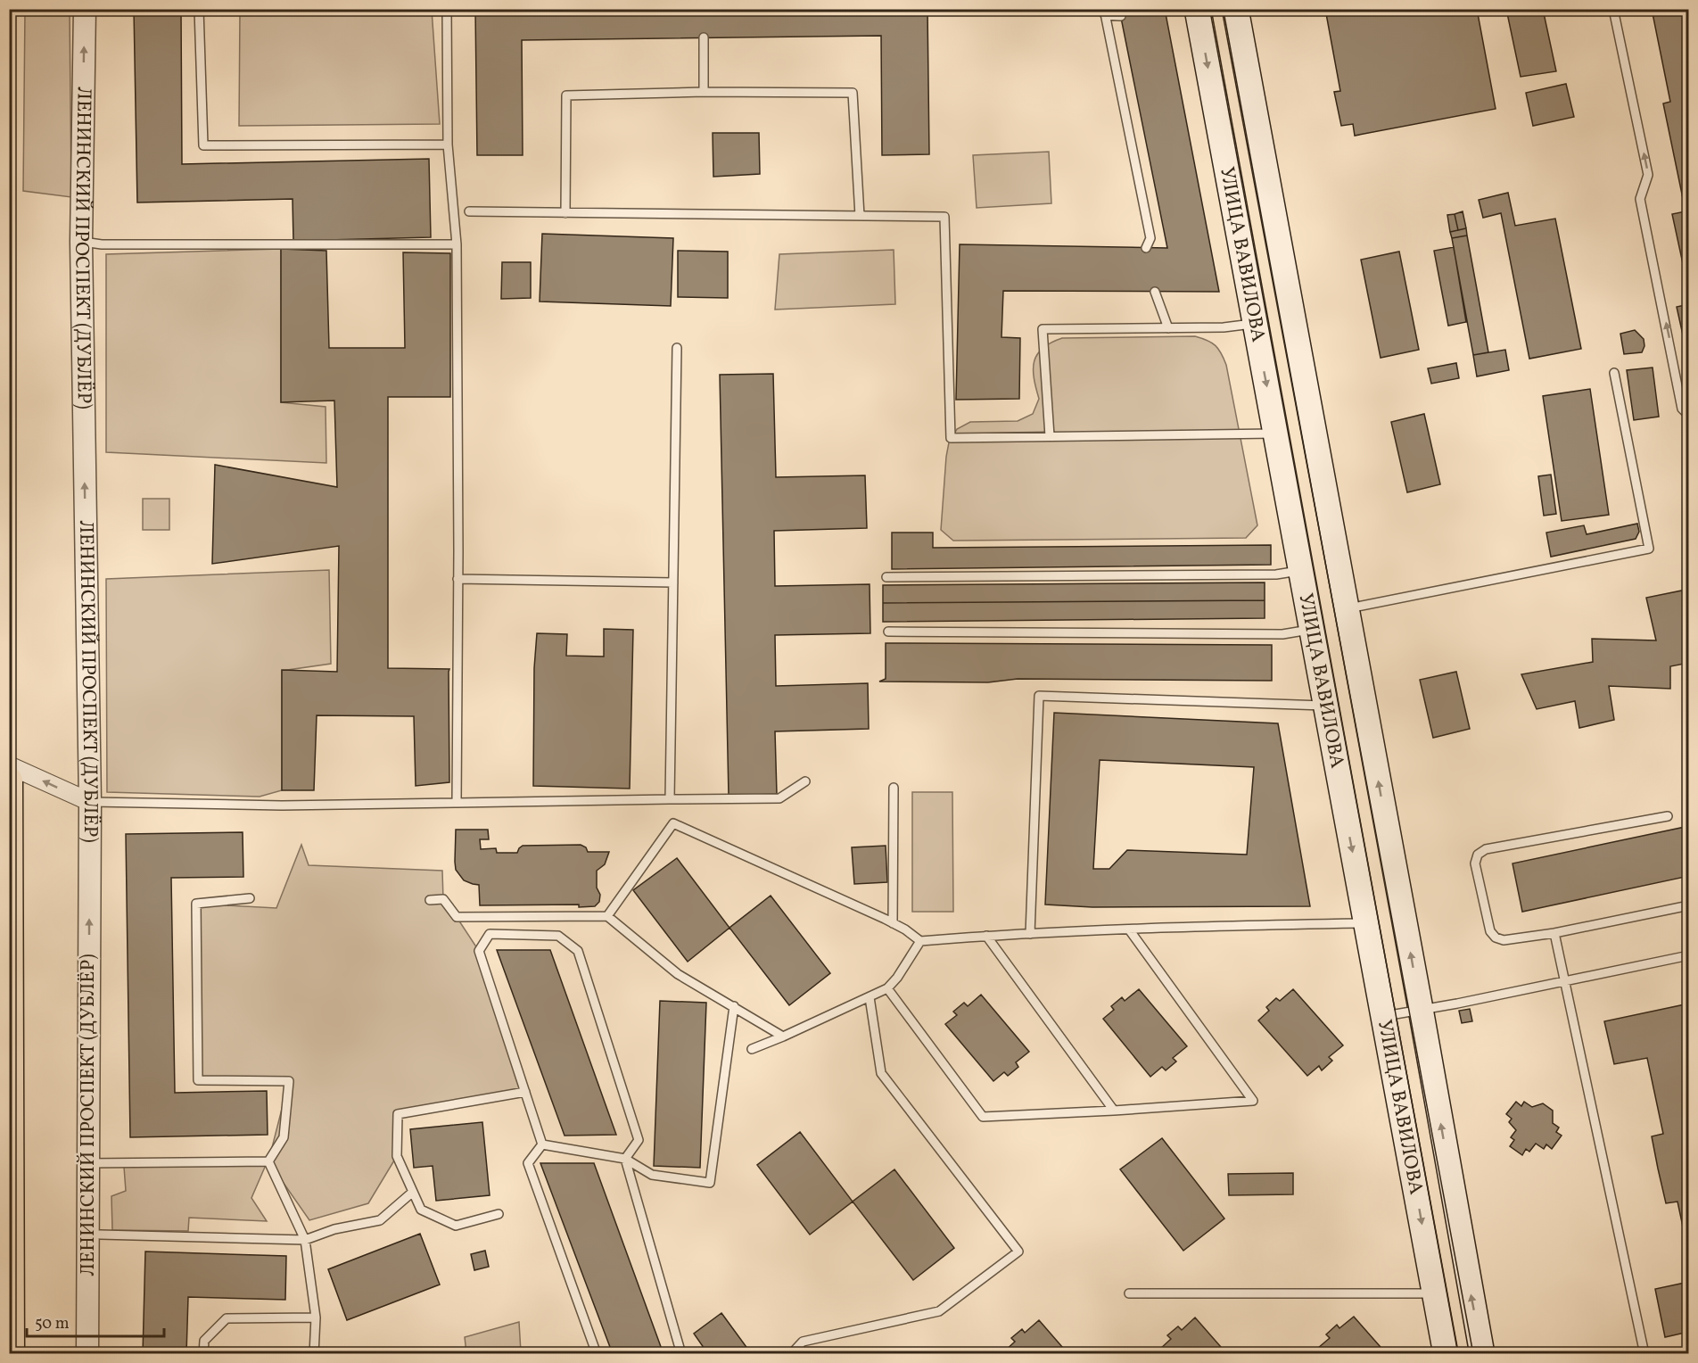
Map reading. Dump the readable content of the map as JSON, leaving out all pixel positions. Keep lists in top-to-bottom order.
{
  "streets": {
    "main road": ["УЛИЦА ВАВИЛОВА"],
    "street": ["ЛЕНИНСКИЙ ПРОСПЕКТ (ДУБЛЁР)"]
  },
  "one_way": ["ЛЕНИНСКИЙ ПРОСПЕКТ (ДУБЛЁР)"],
  "scale_bar": "50 m"
}
